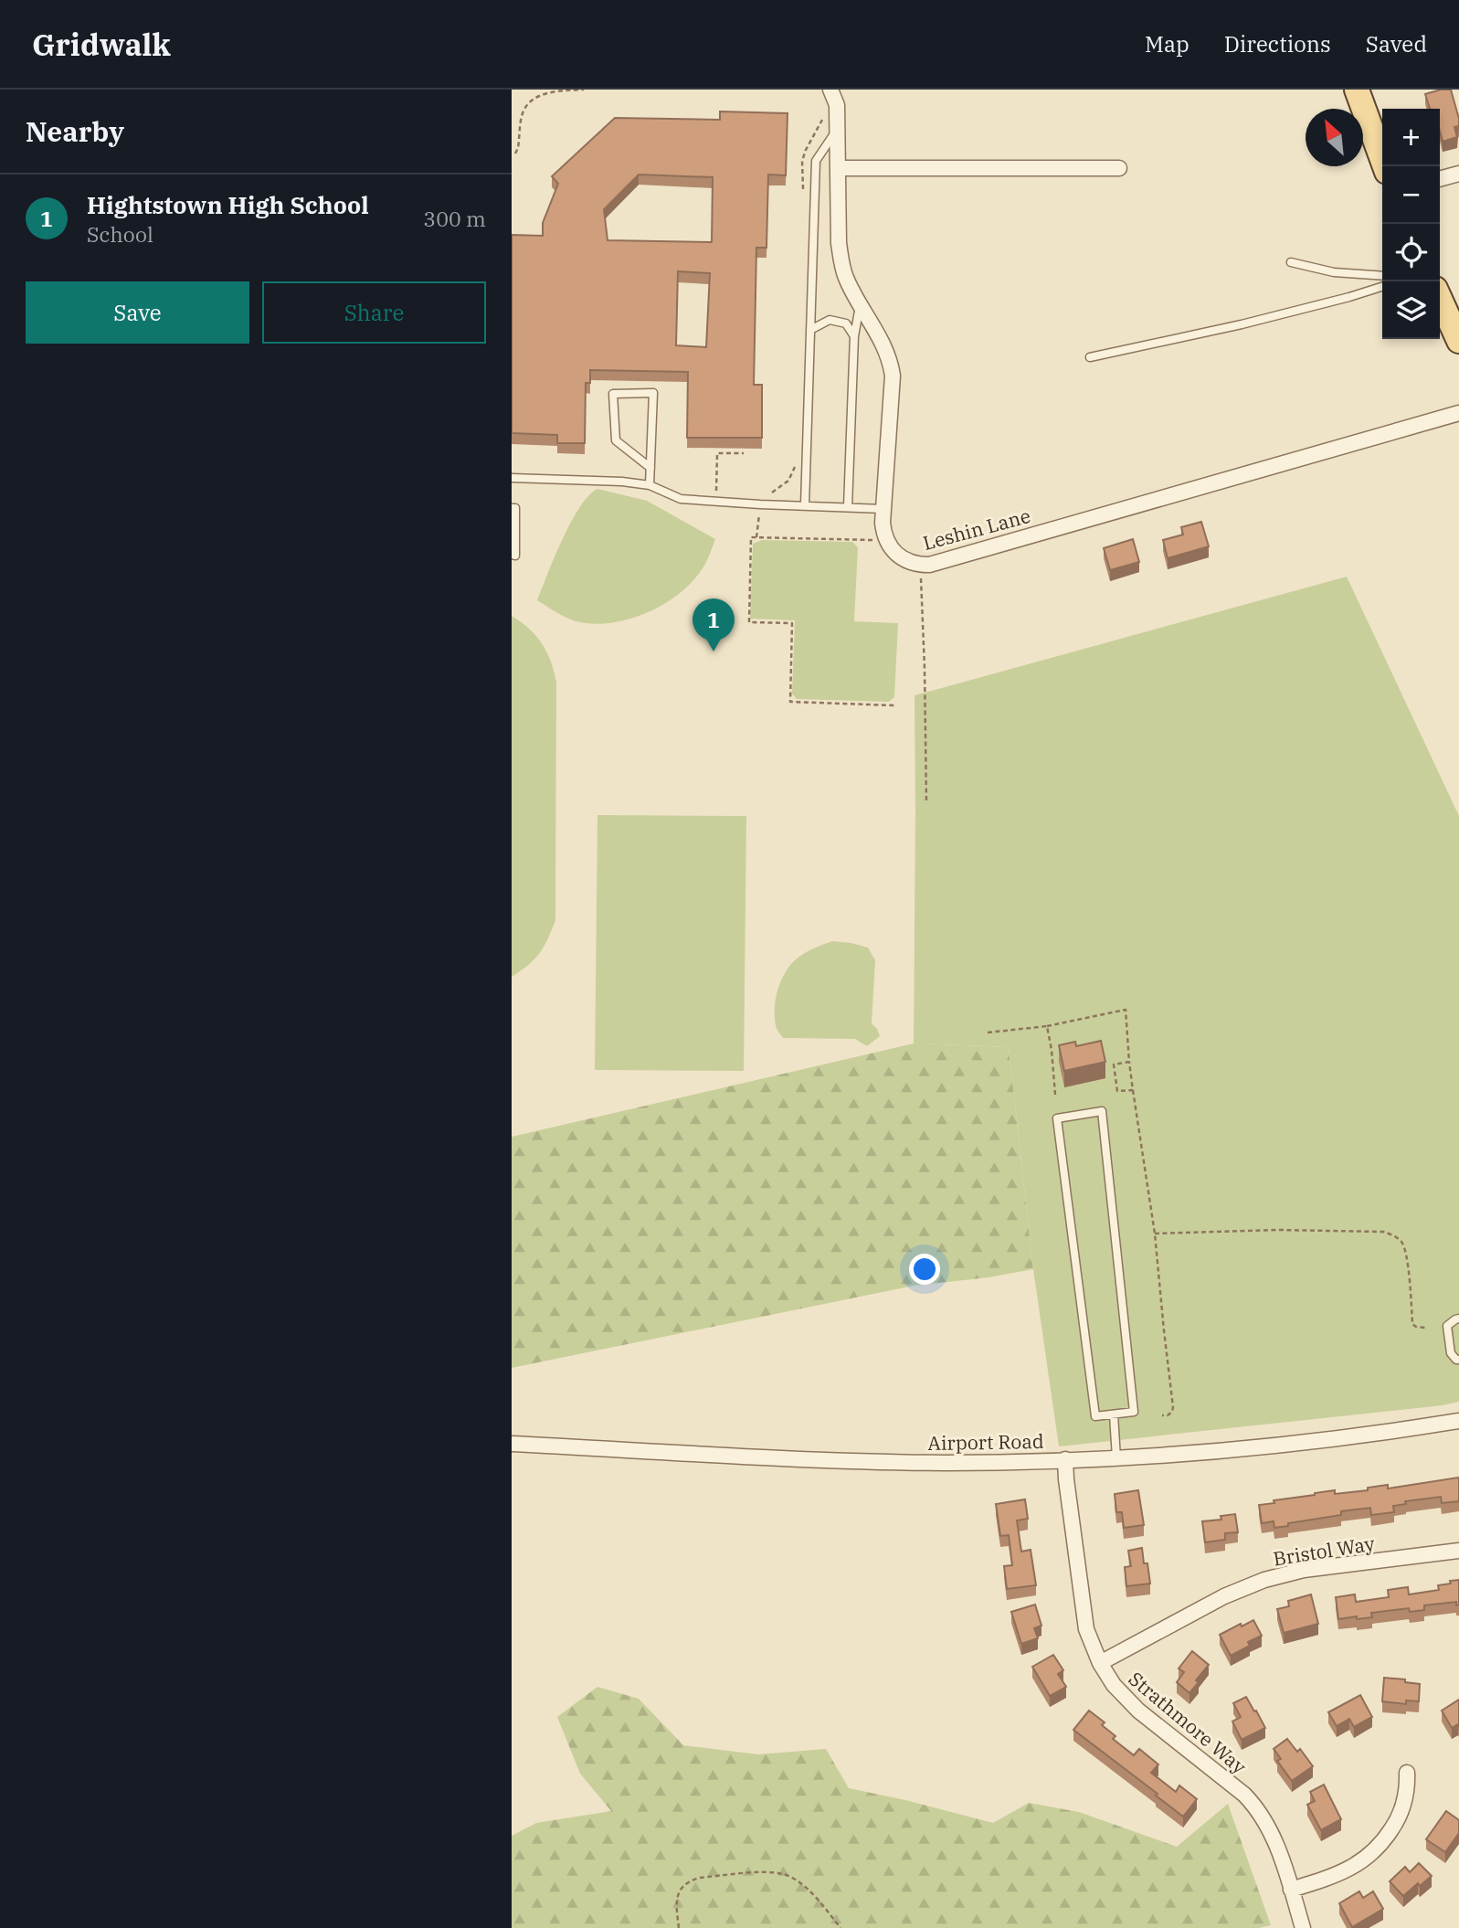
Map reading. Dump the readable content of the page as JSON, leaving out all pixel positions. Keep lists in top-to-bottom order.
{
  "streets": {
    "street": [
      "Leshin Lane",
      "Airport Road",
      "Bristol Way",
      "Strathmore Way"
    ]
  },
  "crossings": [
    ["Airport Road", "Strathmore Way"],
    ["Bristol Way", "Strathmore Way"]
  ],
  "north": "top left",
  "page": {
    "header": "Gridwalk",
    "nav": ["Map", "Directions", "Saved"],
    "heading": "Nearby",
    "map_buttons": ["+", "−"],
    "list": [
      {
        "mark": "1",
        "name": "Hightstown High School",
        "note": "School",
        "value": "300 m"
      }
    ],
    "buttons": ["Save", "Share"],
    "pins": "1"
  }
}
